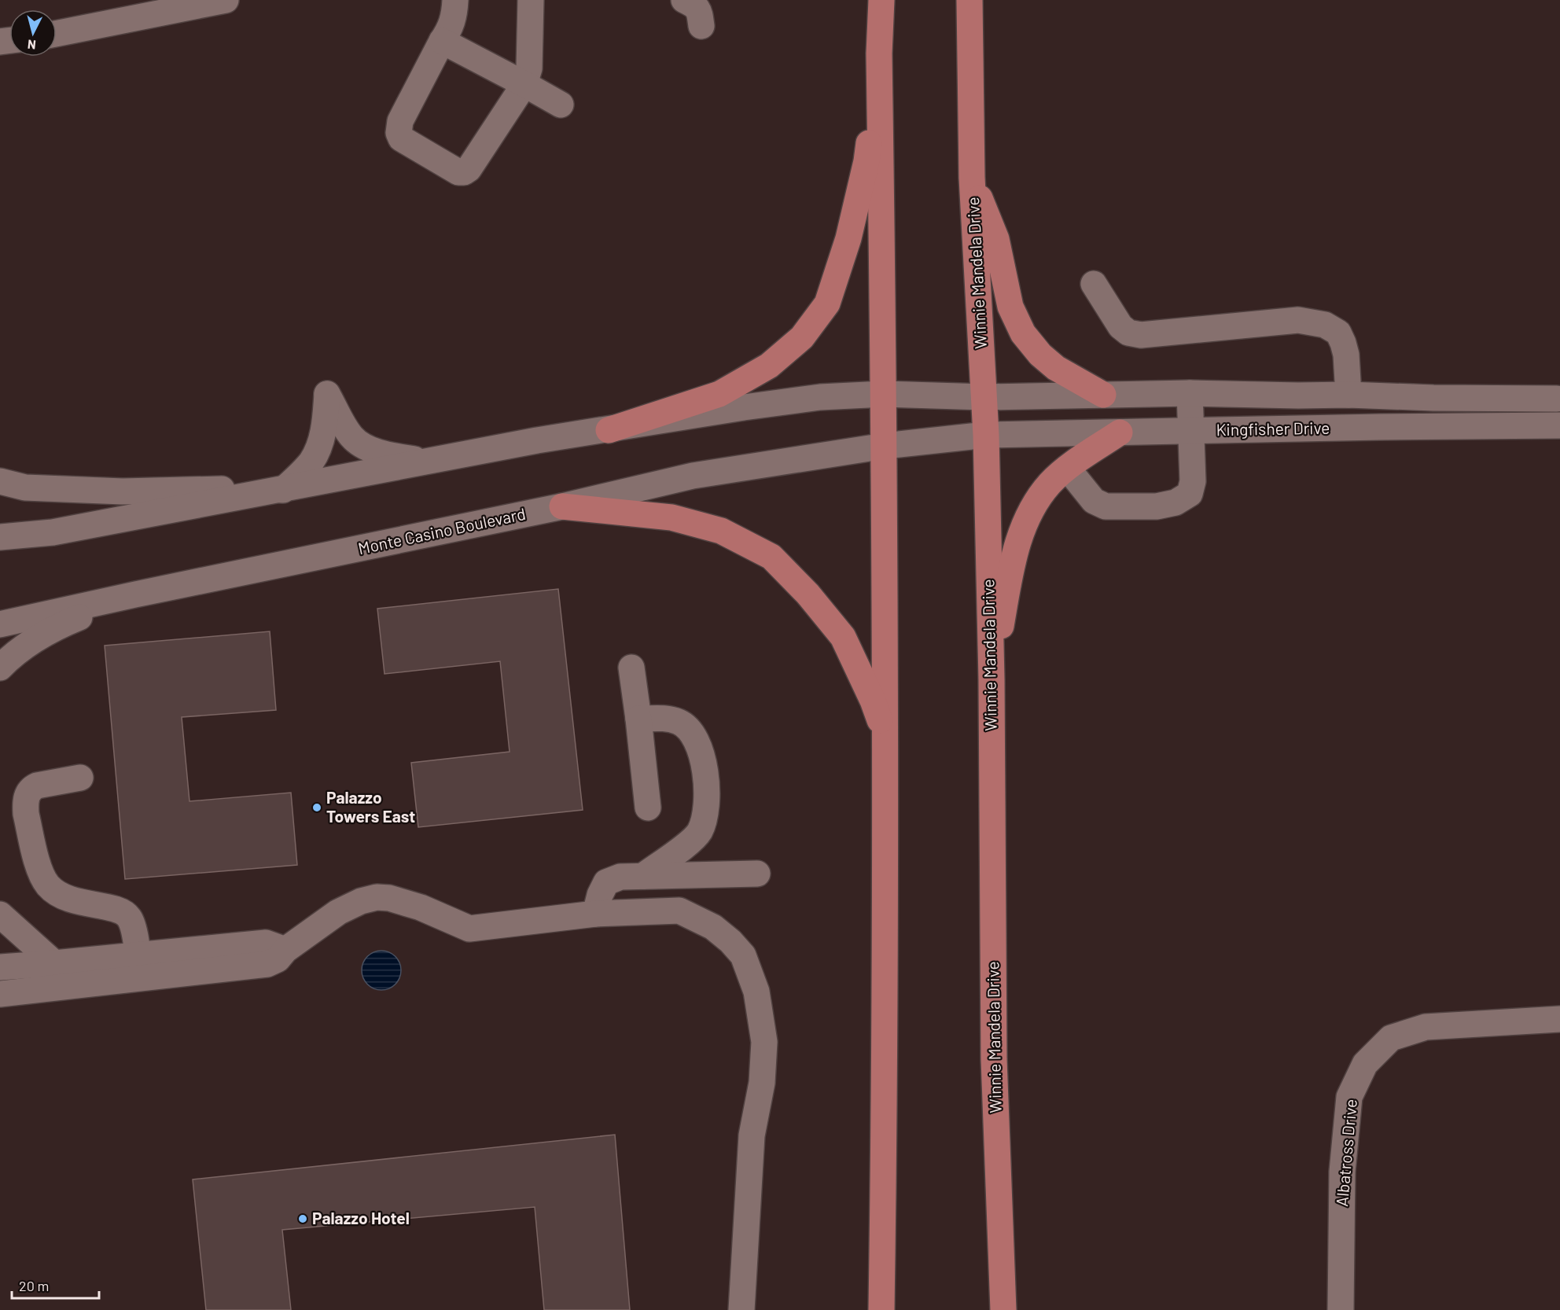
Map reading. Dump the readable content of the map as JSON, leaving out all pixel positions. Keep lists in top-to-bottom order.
{
  "streets": {
    "main road": ["Winnie Mandela Drive"],
    "street": ["Kingfisher Drive", "Monte Casino Boulevard", "Albatross Drive"]
  },
  "crossings": [
    ["Winnie Mandela Drive", "Kingfisher Drive"],
    ["Kingfisher Drive", "Monte Casino Boulevard"]
  ],
  "places": ["Palazzo Towers East", "Palazzo Hotel"],
  "scale_bar": "20 m",
  "north": "bottom"
}
